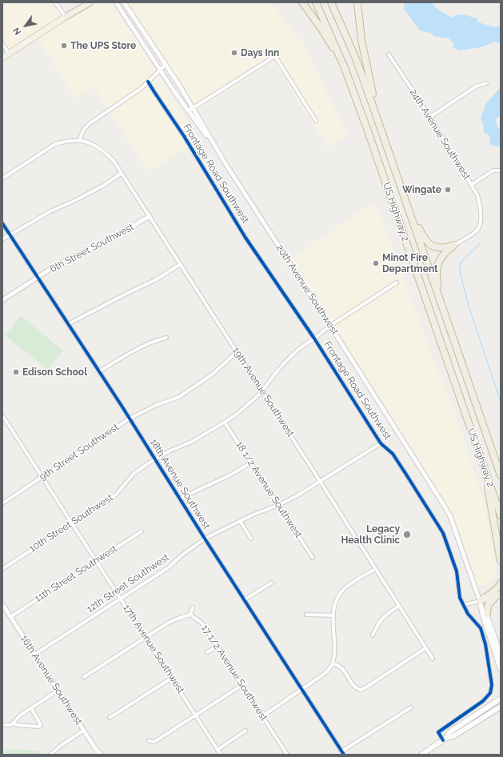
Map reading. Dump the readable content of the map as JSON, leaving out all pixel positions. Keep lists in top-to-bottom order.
{
  "streets": {
    "highway": ["US Highway 2"],
    "main road": ["20th Avenue Southwest"],
    "street": [
      "24th Avenue Southwest",
      "Frontage Road Southwest",
      "6th Street Southwest",
      "19th Avenue Southwest",
      "9th Street Southwest",
      "18th Avenue Southwest",
      "18 1/2 Avenue Southwest",
      "10th Street Southwest",
      "11th Street Southwest",
      "12th Street Southwest",
      "17th Avenue Southwest",
      "17 1/2 Avenue Southwest",
      "16th Avenue Southwest"
    ]
  },
  "crossings": [
    ["Frontage Road Southwest", "10th Street Southwest"],
    ["Frontage Road Southwest", "12th Street Southwest"],
    ["6th Street Southwest", "19th Avenue Southwest"],
    ["6th Street Southwest", "18th Avenue Southwest"],
    ["20th Avenue Southwest", "10th Street Southwest"],
    ["19th Avenue Southwest", "9th Street Southwest"],
    ["19th Avenue Southwest", "10th Street Southwest"],
    ["19th Avenue Southwest", "12th Street Southwest"],
    ["9th Street Southwest", "18th Avenue Southwest"],
    ["9th Street Southwest", "17th Avenue Southwest"],
    ["18th Avenue Southwest", "10th Street Southwest"],
    ["18th Avenue Southwest", "12th Street Southwest"],
    ["18 1/2 Avenue Southwest", "10th Street Southwest"],
    ["18 1/2 Avenue Southwest", "12th Street Southwest"],
    ["10th Street Southwest", "17th Avenue Southwest"],
    ["11th Street Southwest", "17th Avenue Southwest"],
    ["11th Street Southwest", "16th Avenue Southwest"],
    ["12th Street Southwest", "17th Avenue Southwest"],
    ["12th Street Southwest", "16th Avenue Southwest"]
  ],
  "places": [
    "The UPS Store",
    "Days Inn",
    "Wingate",
    "Minot Fire Department",
    "Edison School",
    "Legacy Health Clinic"
  ],
  "north": "bottom left"
}
